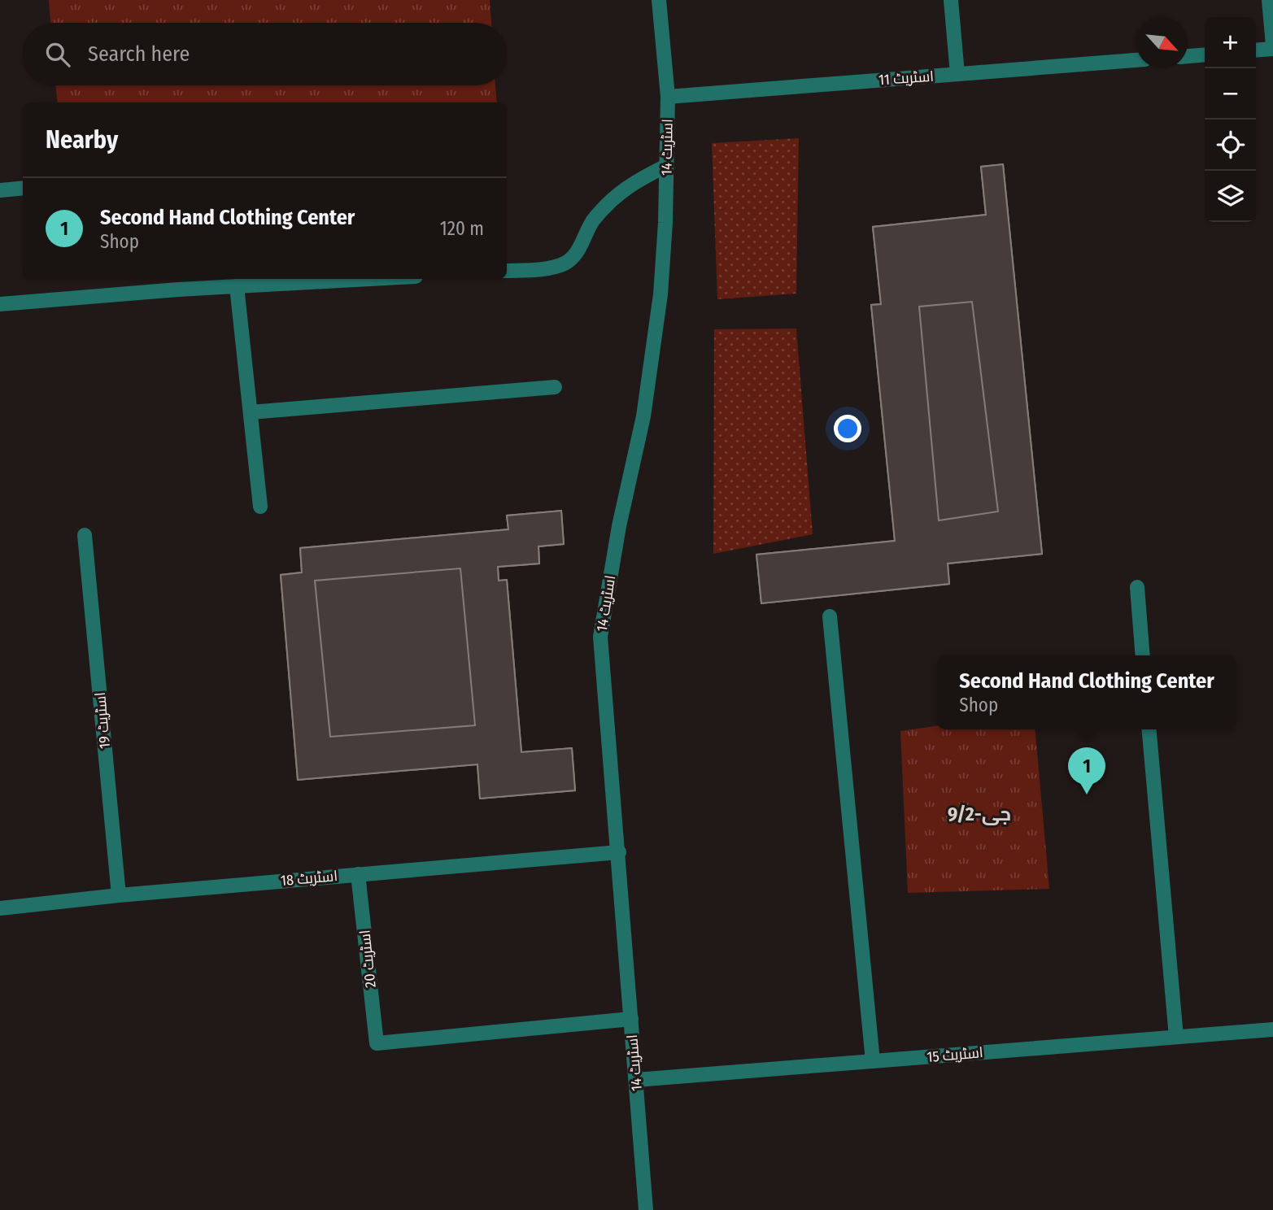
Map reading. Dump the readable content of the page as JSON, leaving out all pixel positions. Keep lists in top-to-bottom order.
{
  "streets": {
    "street": [
      "اسٹریٹ 11",
      "اسٹریٹ 14",
      "اسٹریٹ 19",
      "اسٹریٹ 18",
      "اسٹریٹ 20",
      "اسٹریٹ 15"
    ]
  },
  "crossings": [
    ["اسٹریٹ 11", "اسٹریٹ 14"],
    ["اسٹریٹ 14", "اسٹریٹ 18"],
    ["اسٹریٹ 14", "اسٹریٹ 20"],
    ["اسٹریٹ 14", "اسٹریٹ 15"],
    ["اسٹریٹ 19", "اسٹریٹ 18"],
    ["اسٹریٹ 18", "اسٹریٹ 20"]
  ],
  "districts": ["جی-9/2"],
  "north": "bottom right",
  "page": {
    "map_buttons": ["+", "−"],
    "search": "Search here",
    "heading": "Nearby",
    "list": [
      {
        "mark": "1",
        "name": "Second Hand Clothing Center",
        "note": "Shop",
        "value": "120 m"
      }
    ],
    "popup": ["Second Hand Clothing Center", "Shop"],
    "pins": "1"
  }
}
